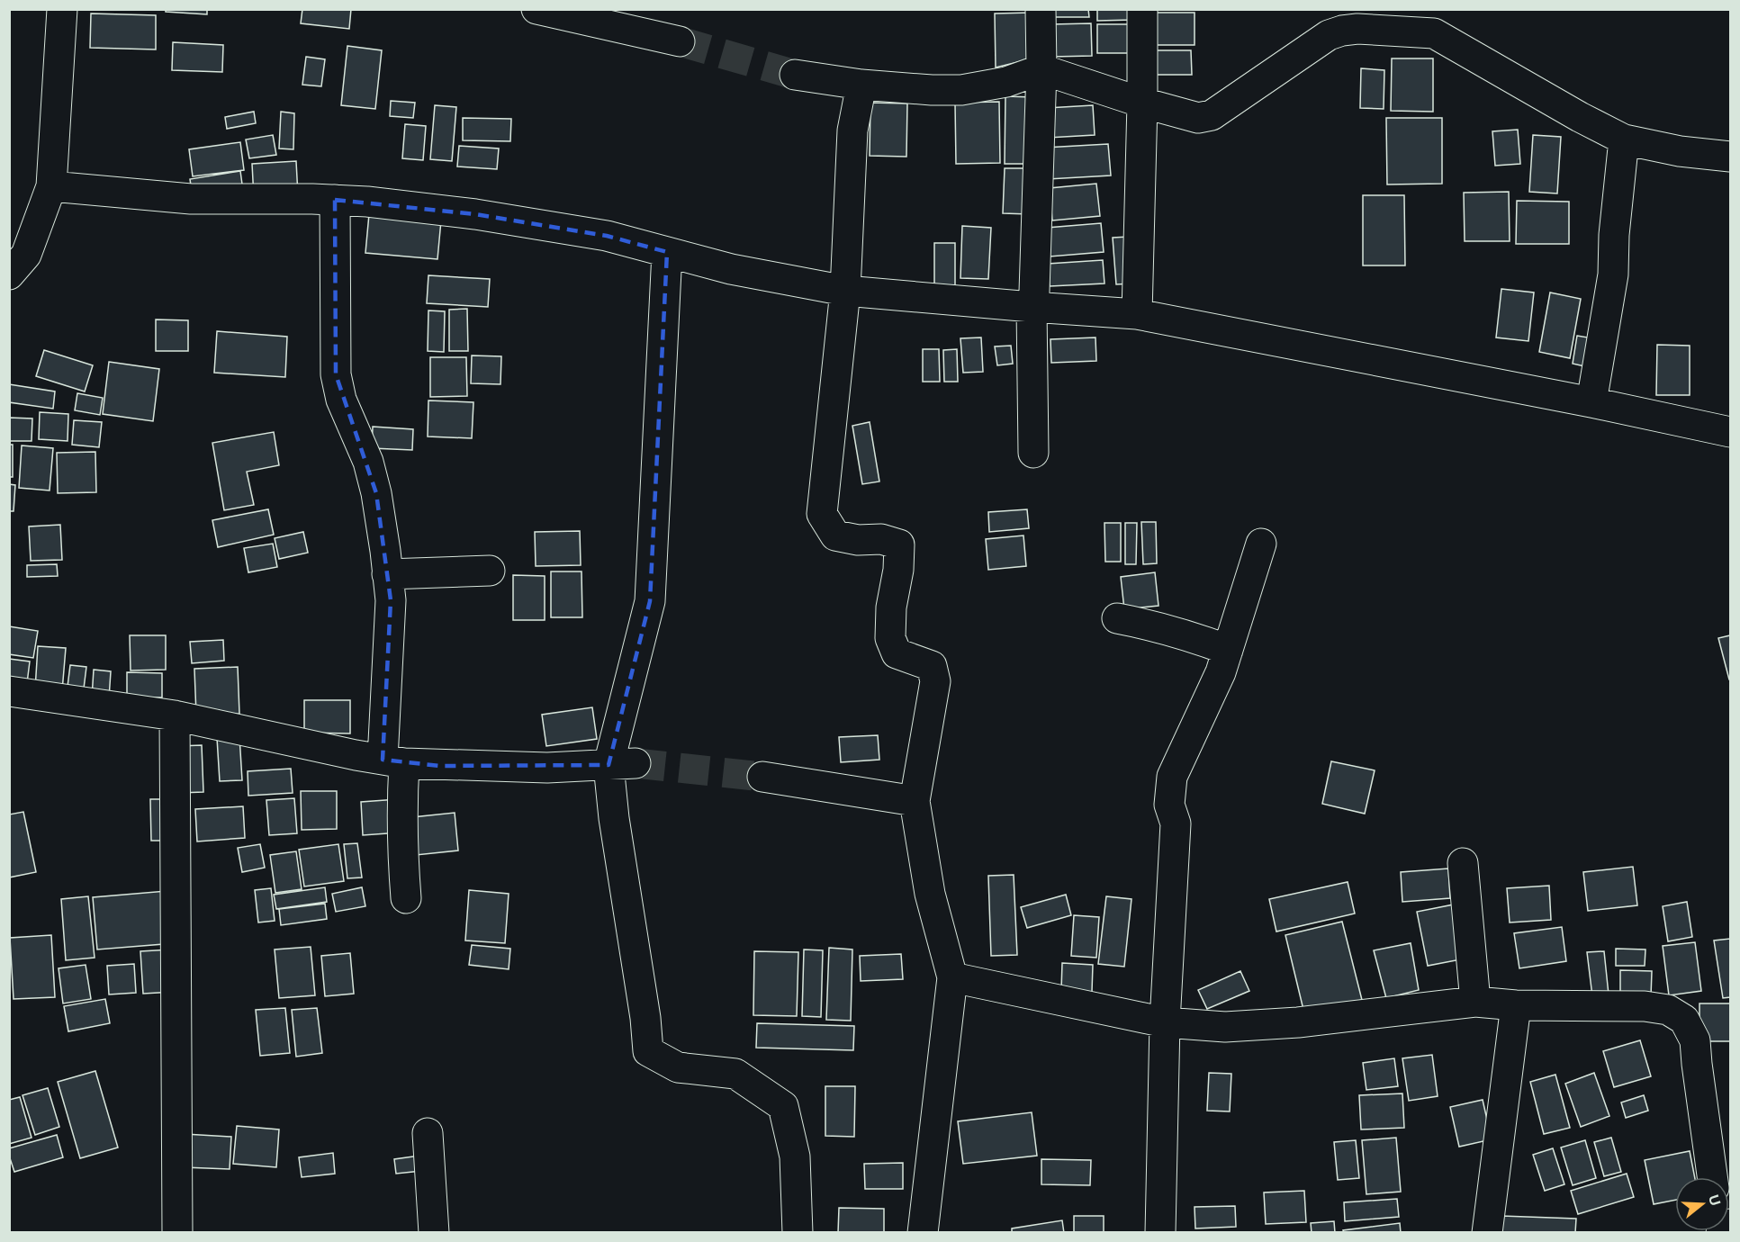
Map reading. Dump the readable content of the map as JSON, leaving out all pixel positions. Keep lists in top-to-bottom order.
{
  "north": "right"
}
